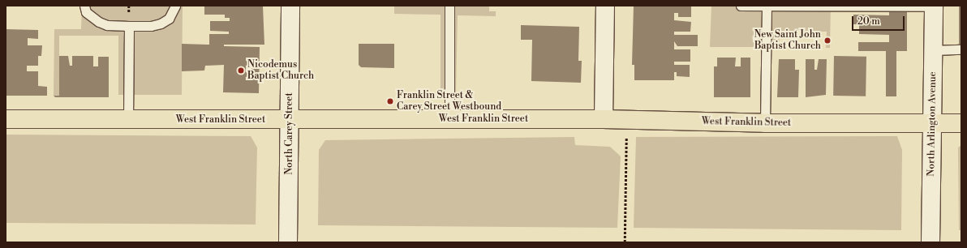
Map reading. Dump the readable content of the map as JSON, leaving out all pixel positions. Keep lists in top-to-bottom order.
{
  "streets": {
    "main road": ["West Franklin Street"],
    "street": ["North Arlington Avenue", "North Carey Street"]
  },
  "crossings": [
    ["West Franklin Street", "North Arlington Avenue"],
    ["West Franklin Street", "North Carey Street"]
  ],
  "places": ["New Saint John Baptist Church", "Nicodemus Baptist Church", "Franklin Street & Carey Street Westbound"],
  "scale_bar": "20 m"
}
